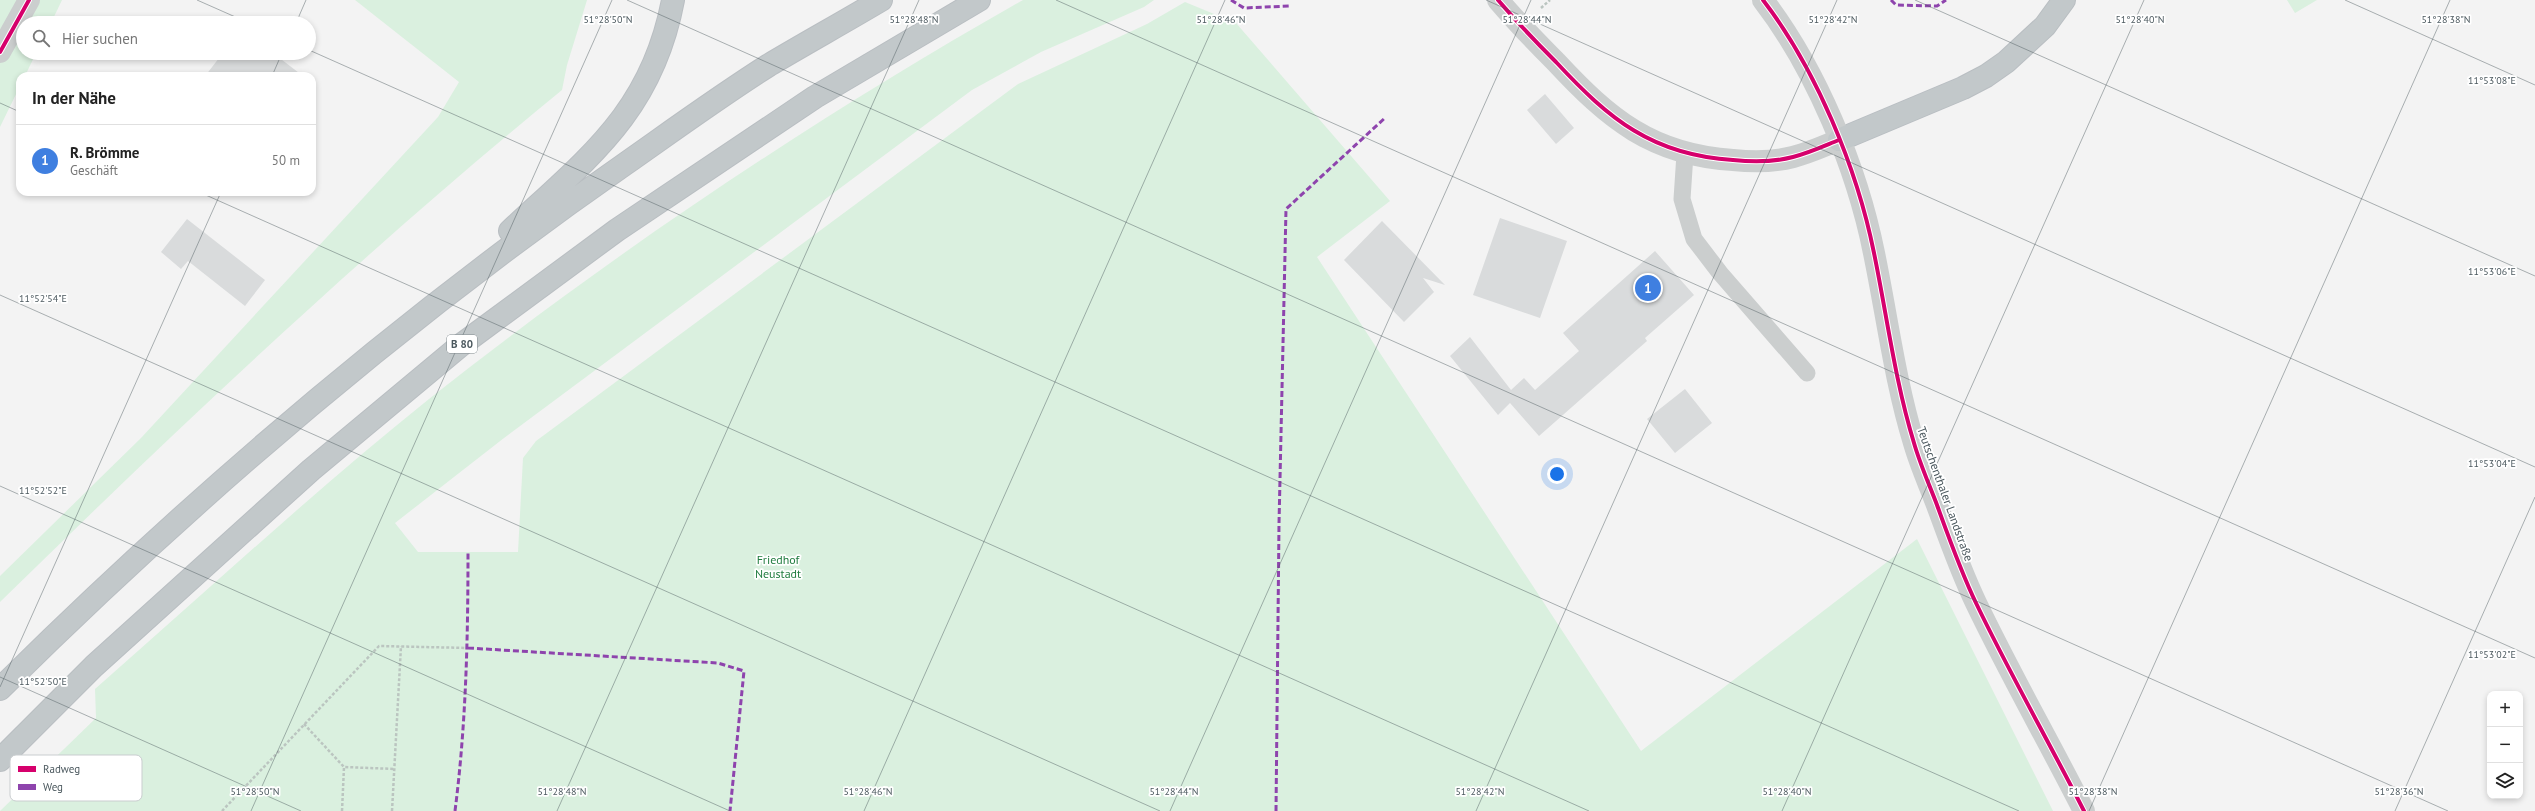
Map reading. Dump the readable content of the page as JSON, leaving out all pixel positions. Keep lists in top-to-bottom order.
{
  "streets": {
    "highway": ["B 80"],
    "street": ["Teutschenthaler Landstraße"]
  },
  "parks": ["Friedhof Neustadt"],
  "legend": ["Radweg", "Weg"],
  "page": {
    "search": "Hier suchen",
    "heading": "In der Nähe",
    "list": [
      {
        "mark": "1",
        "name": "R. Brömme",
        "note": "Geschäft",
        "value": "50 m"
      }
    ],
    "pins": "1",
    "map_buttons": ["+", "−"]
  },
  "coordinates": [
    "51°28'50\"N",
    "51°28'48\"N",
    "51°28'46\"N",
    "51°28'44\"N",
    "51°28'42\"N",
    "51°28'40\"N",
    "51°28'38\"N",
    "11°53'08\"E",
    "11°53'06\"E",
    "11°52'54\"E",
    "11°53'04\"E",
    "11°52'52\"E",
    "11°53'02\"E",
    "11°52'50\"E",
    "51°28'36\"N"
  ]
}
